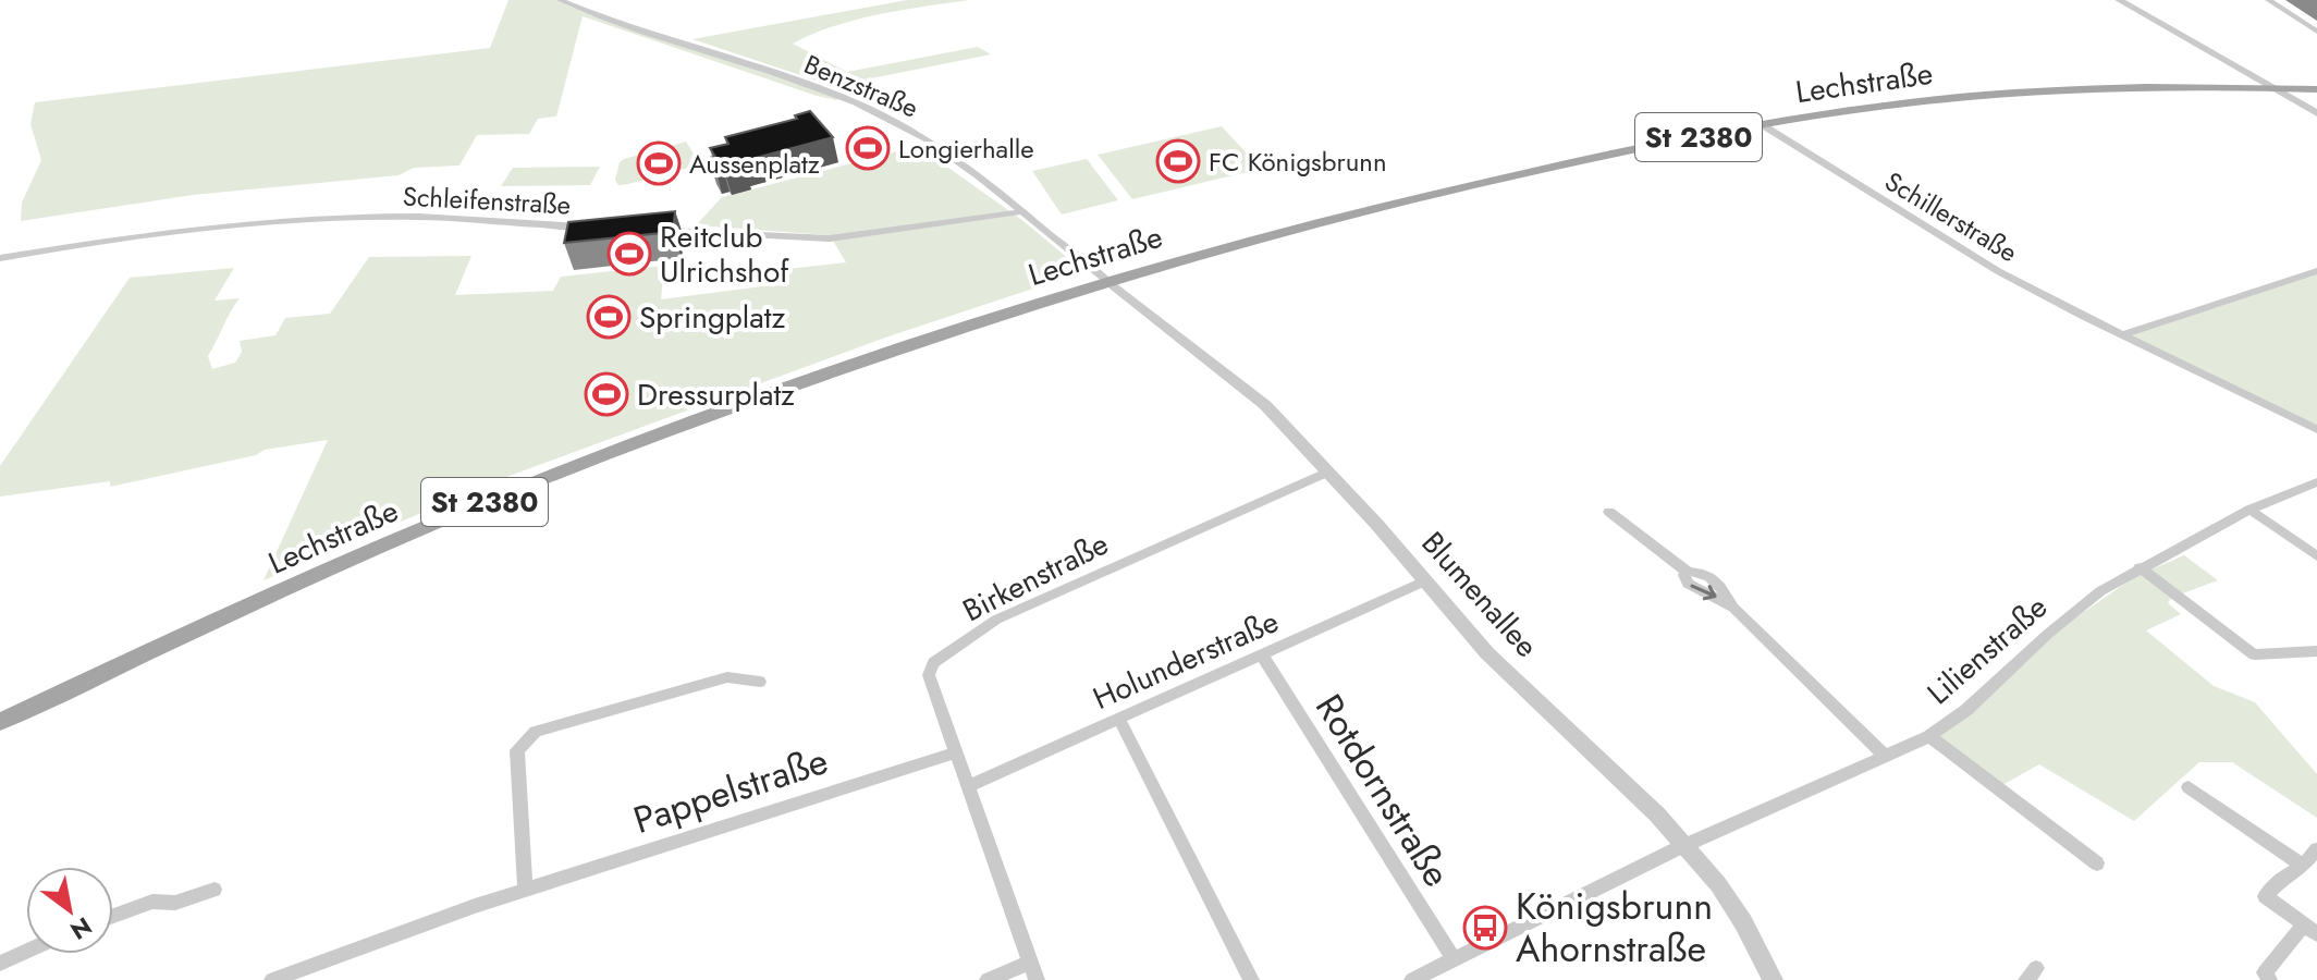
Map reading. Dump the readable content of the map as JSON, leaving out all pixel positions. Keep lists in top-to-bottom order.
{
  "streets": {
    "main road": ["Lechstraße", "St 2380"],
    "street": [
      "Benzstraße",
      "Schleifenstraße",
      "Schillerstraße",
      "Birkenstraße",
      "Blumenallee",
      "Lilienstraße",
      "Holunderstraße",
      "Pappelstraße",
      "Rotdornstraße"
    ]
  },
  "crossings": [
    ["Lechstraße", "Benzstraße"],
    ["Lechstraße", "St 2380"],
    ["Lechstraße", "Schillerstraße"],
    ["Lechstraße", "Blumenallee"],
    ["Benzstraße", "Blumenallee"],
    ["Birkenstraße", "Blumenallee"],
    ["Birkenstraße", "Holunderstraße"],
    ["Birkenstraße", "Pappelstraße"],
    ["Blumenallee", "Lilienstraße"],
    ["Blumenallee", "Holunderstraße"],
    ["Lilienstraße", "Rotdornstraße"],
    ["Holunderstraße", "Rotdornstraße"]
  ],
  "places": {
    "sports": [
      "Longierhalle",
      "FC Königsbrunn",
      "Aussenplatz",
      "Reitclub Ulrichshof",
      "Springplatz",
      "Dressurplatz"
    ],
    "bus stop": ["Königsbrunn Ahornstraße"]
  },
  "north": "bottom right"
}
